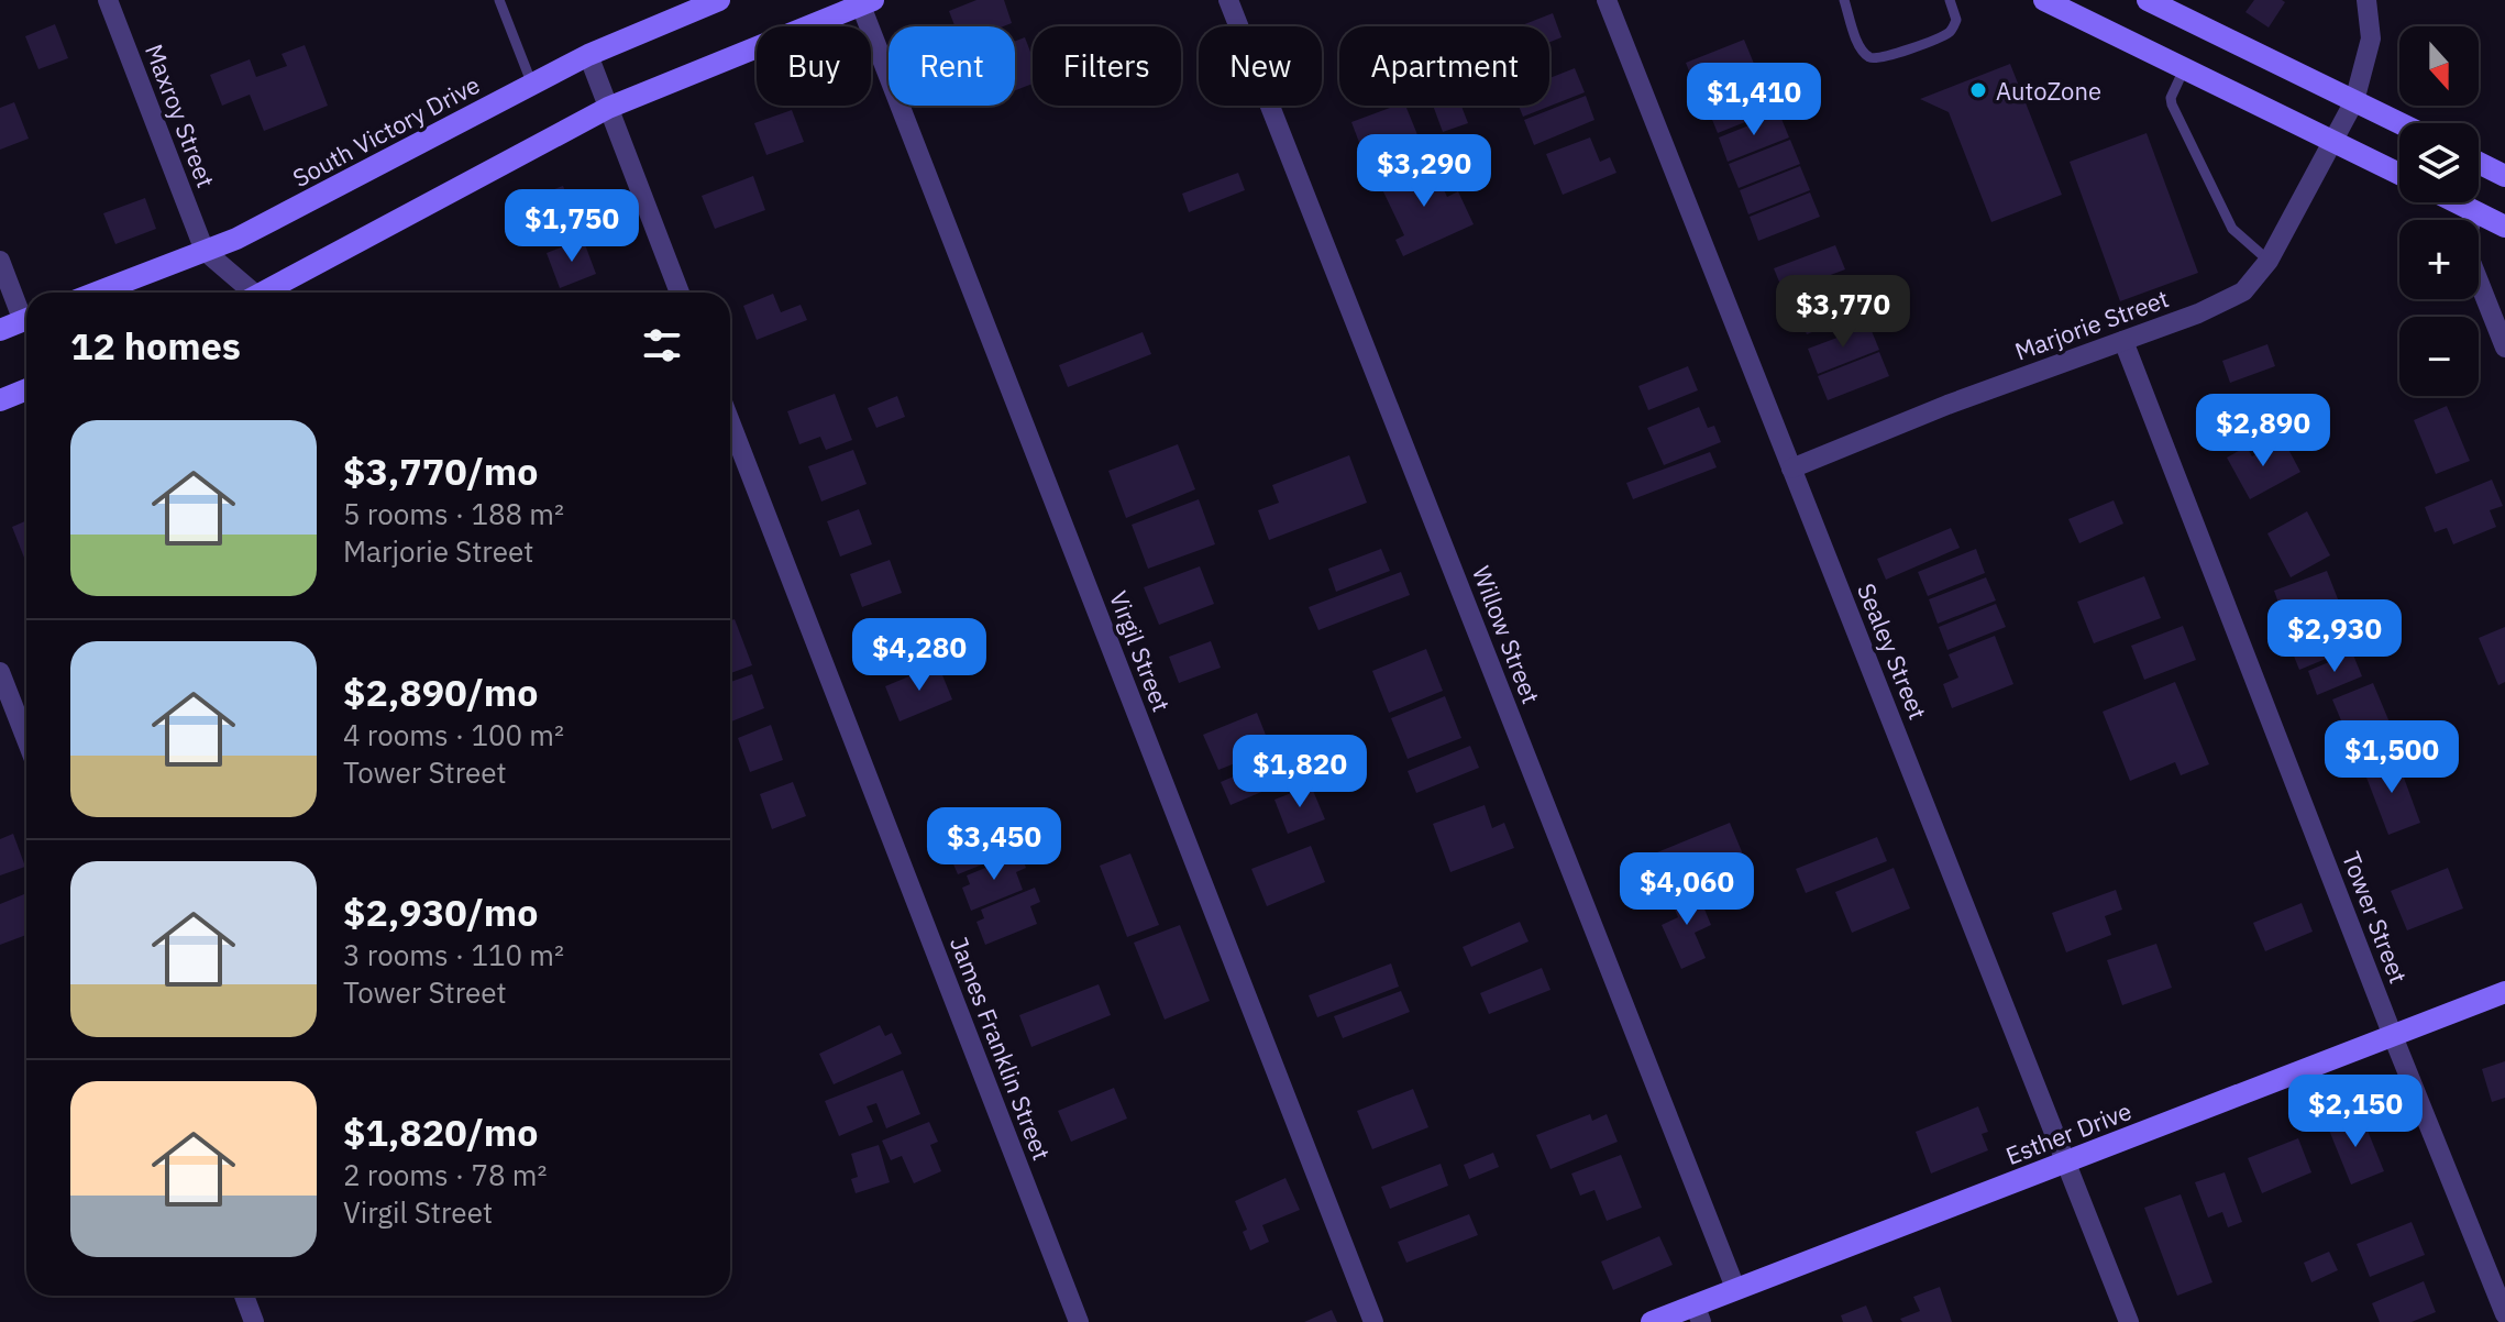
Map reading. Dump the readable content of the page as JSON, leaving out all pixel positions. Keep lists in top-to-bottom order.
{
  "streets": {
    "main road": ["South Victory Drive", "Esther Drive"],
    "street": [
      "Maxroy Street",
      "Marjorie Street",
      "Willow Street",
      "Virgil Street",
      "Sealey Street",
      "Tower Street",
      "James Franklin Street"
    ]
  },
  "crossings": [
    ["Maxroy Street", "South Victory Drive"],
    ["Marjorie Street", "Sealey Street"],
    ["Marjorie Street", "Tower Street"],
    ["Willow Street", "Esther Drive"],
    ["Sealey Street", "Esther Drive"],
    ["Tower Street", "Esther Drive"]
  ],
  "places": ["AutoZone"],
  "north": "bottom",
  "page": {
    "map_buttons": ["+", "−"],
    "chip": [
      "Buy",
      "Rent",
      "Filters",
      "New",
      "Apartment"
    ],
    "price": [
      "$1,410",
      "$3,290",
      "$1,750",
      "$3,770",
      "$2,890",
      "$2,930",
      "$4,280",
      "$1,500",
      "$1,820",
      "$3,450",
      "$4,060",
      "$2,150"
    ],
    "heading": "12 homes",
    "list": [
      {
        "name": "$3,770/mo",
        "note": "5 rooms · 188 m² · Marjorie Street"
      },
      {
        "name": "$2,890/mo",
        "note": "4 rooms · 100 m² · Tower Street"
      },
      {
        "name": "$2,930/mo",
        "note": "3 rooms · 110 m² · Tower Street"
      },
      {
        "name": "$1,820/mo",
        "note": "2 rooms · 78 m² · Virgil Street"
      }
    ]
  }
}
